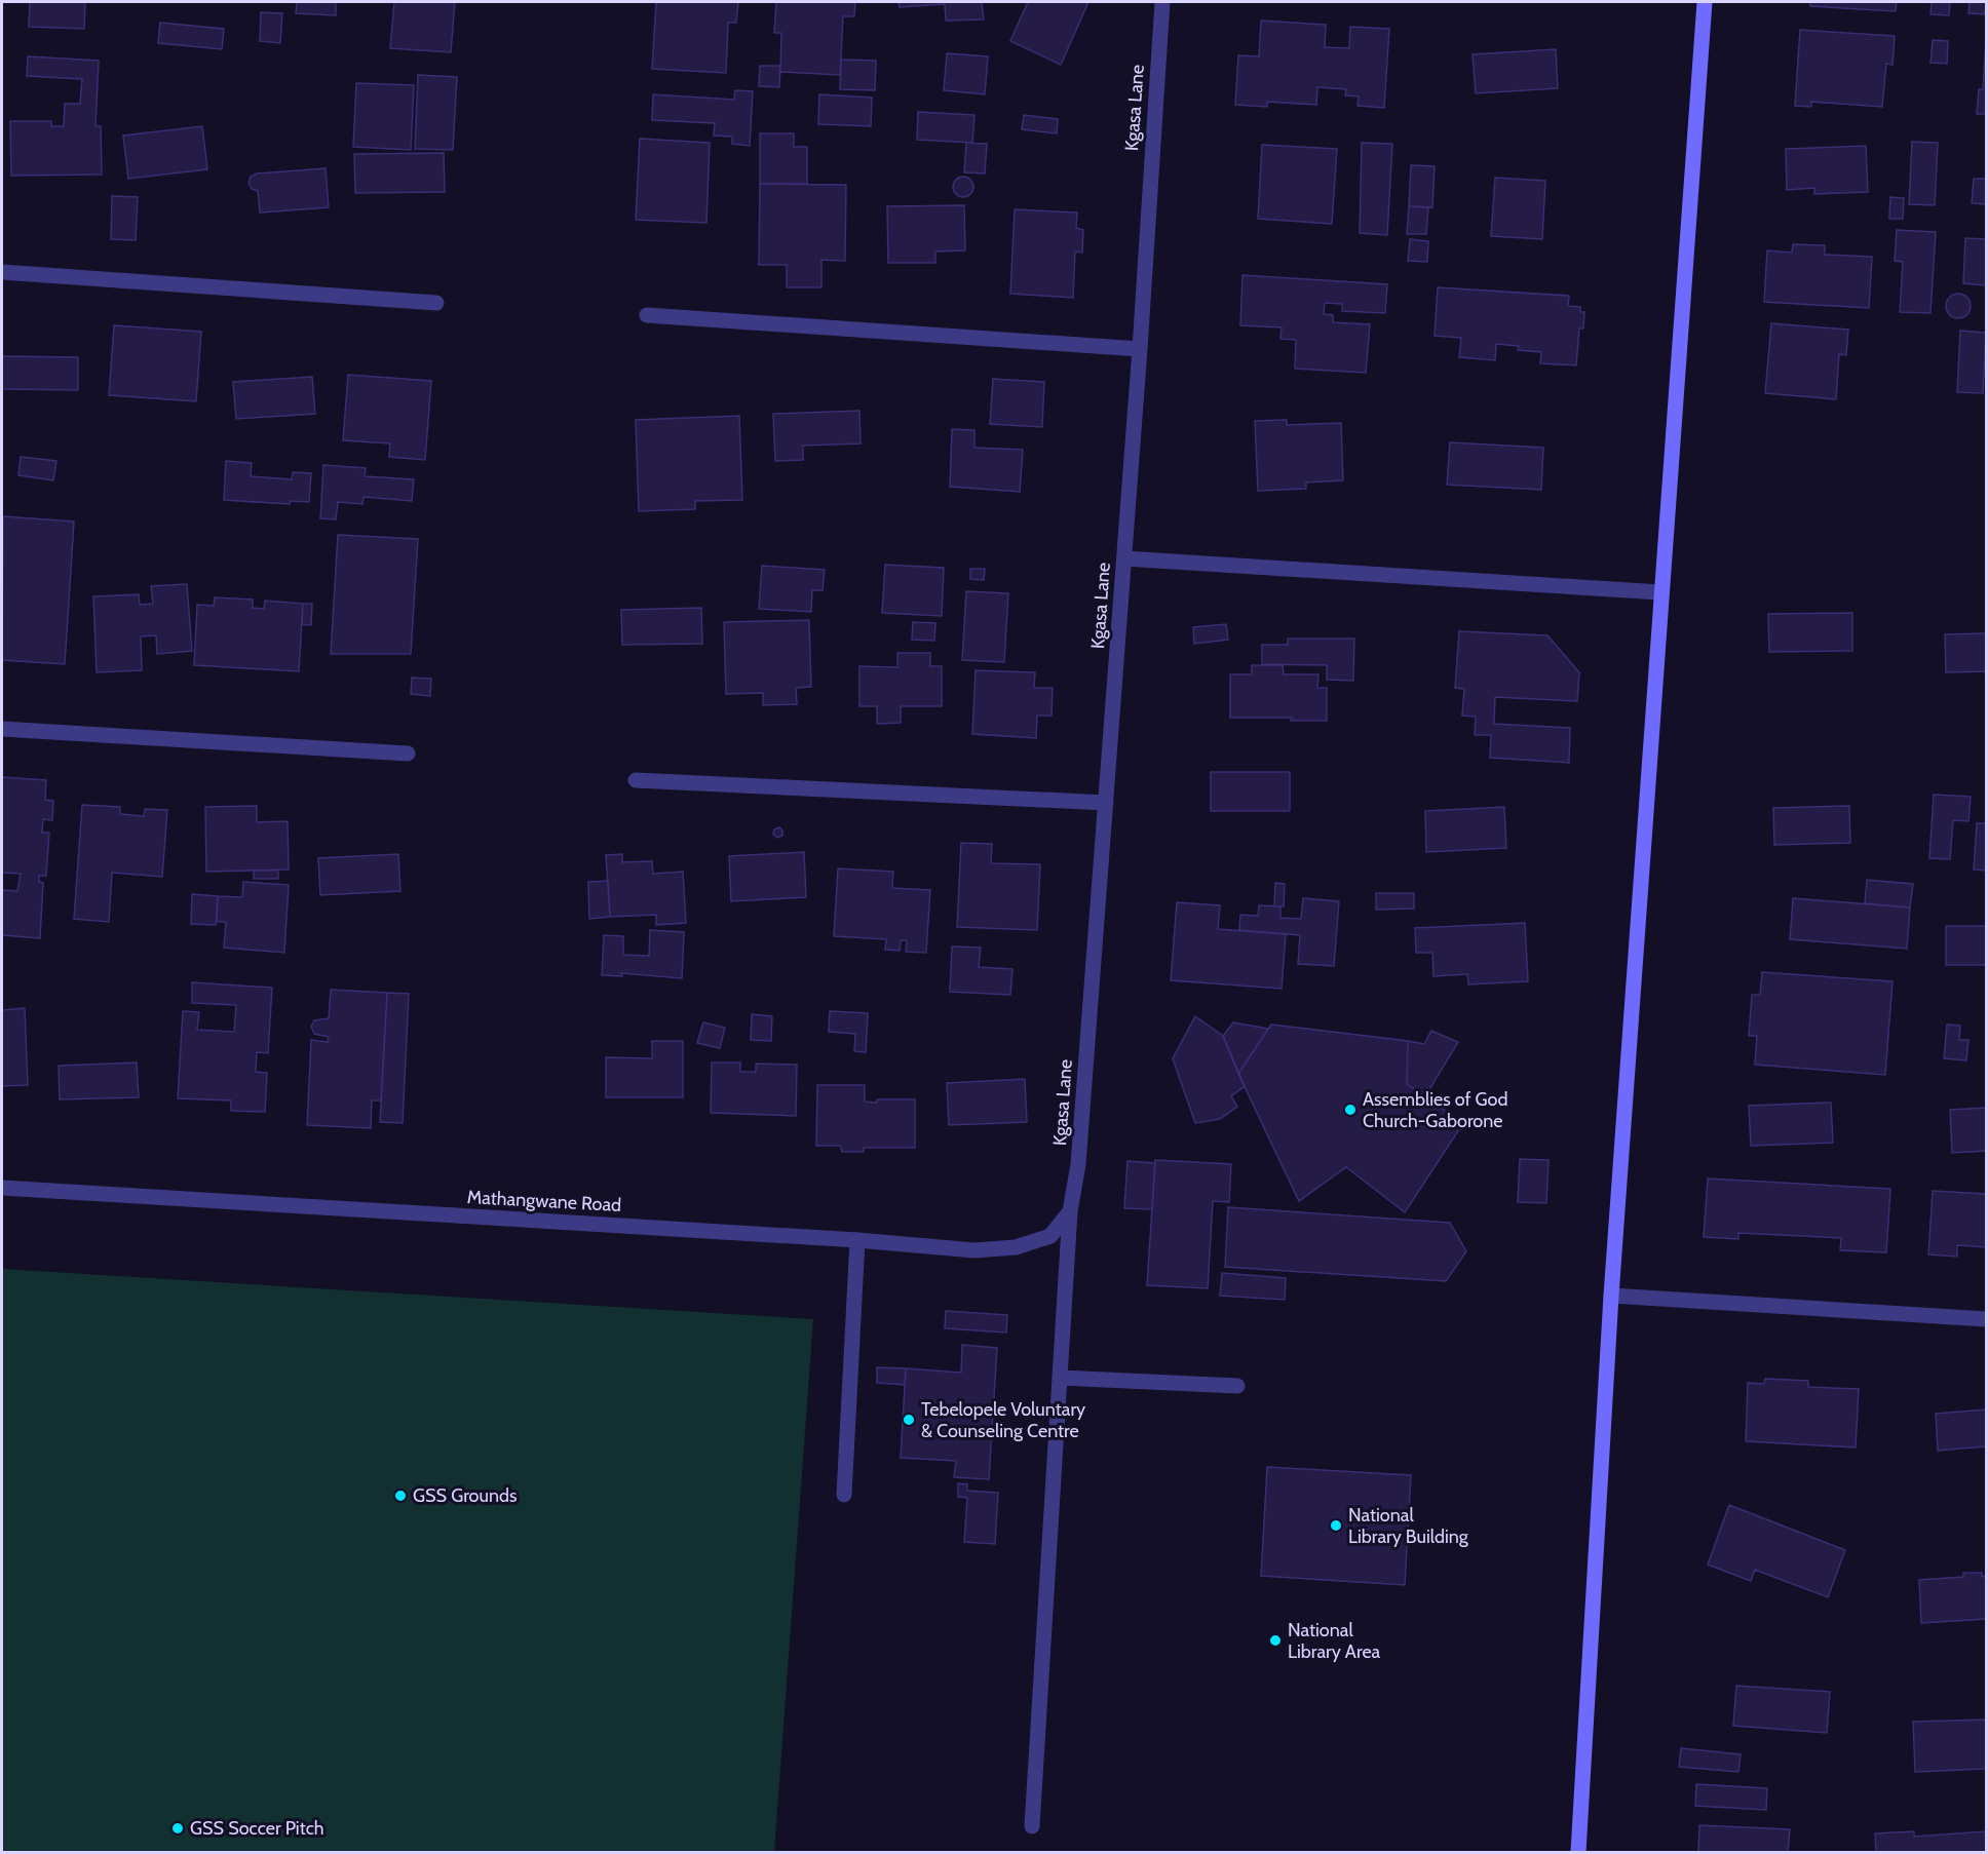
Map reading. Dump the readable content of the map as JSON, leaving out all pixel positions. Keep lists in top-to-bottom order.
{
  "streets": {
    "street": ["Kgasa Lane", "Mathangwane Road"]
  },
  "crossings": [
    ["Kgasa Lane", "Mathangwane Road"]
  ],
  "places": [
    "Assemblies of God Church-Gaborone",
    "Tebelopele Voluntary & Counseling Centre",
    "GSS Grounds",
    "National Library Building",
    "National Library Area",
    "GSS Soccer Pitch"
  ]
}
